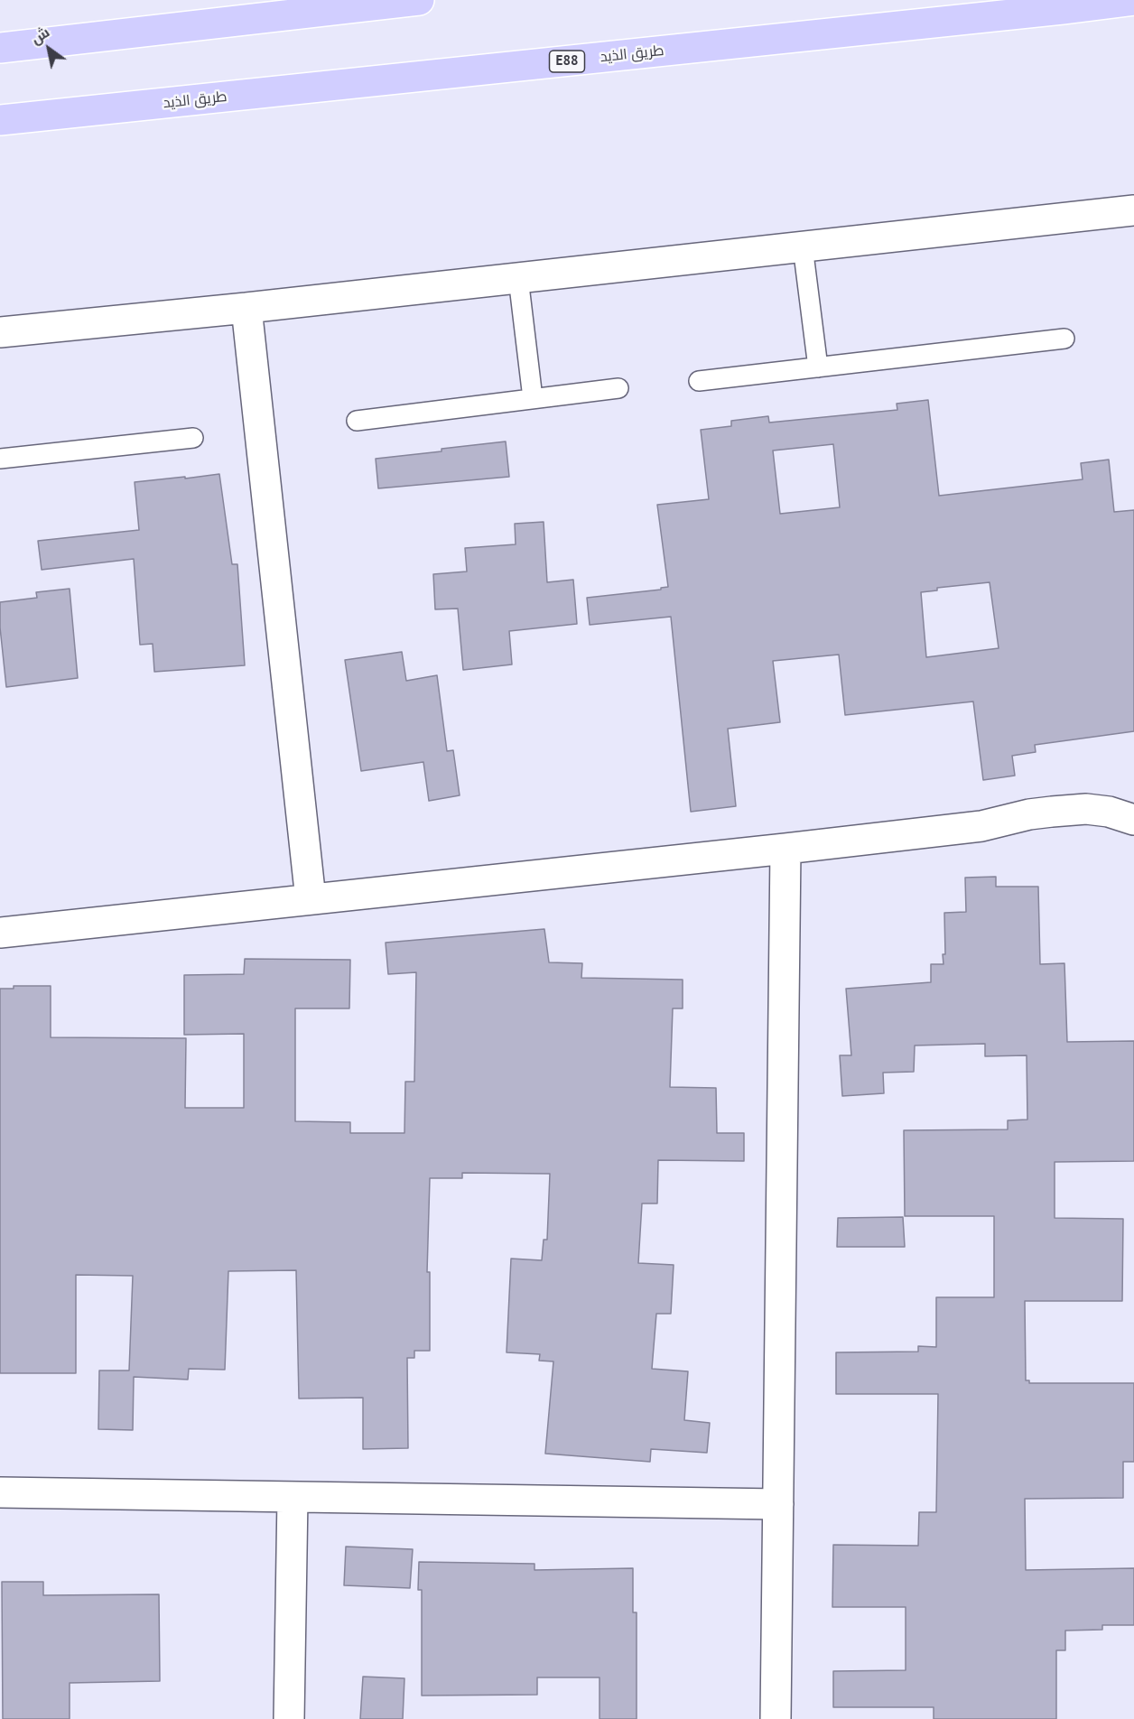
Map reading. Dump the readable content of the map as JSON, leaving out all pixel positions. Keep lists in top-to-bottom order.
{
  "streets": {
    "highway": ["طريق الذيد", "E88"]
  },
  "north": "top left"
}
